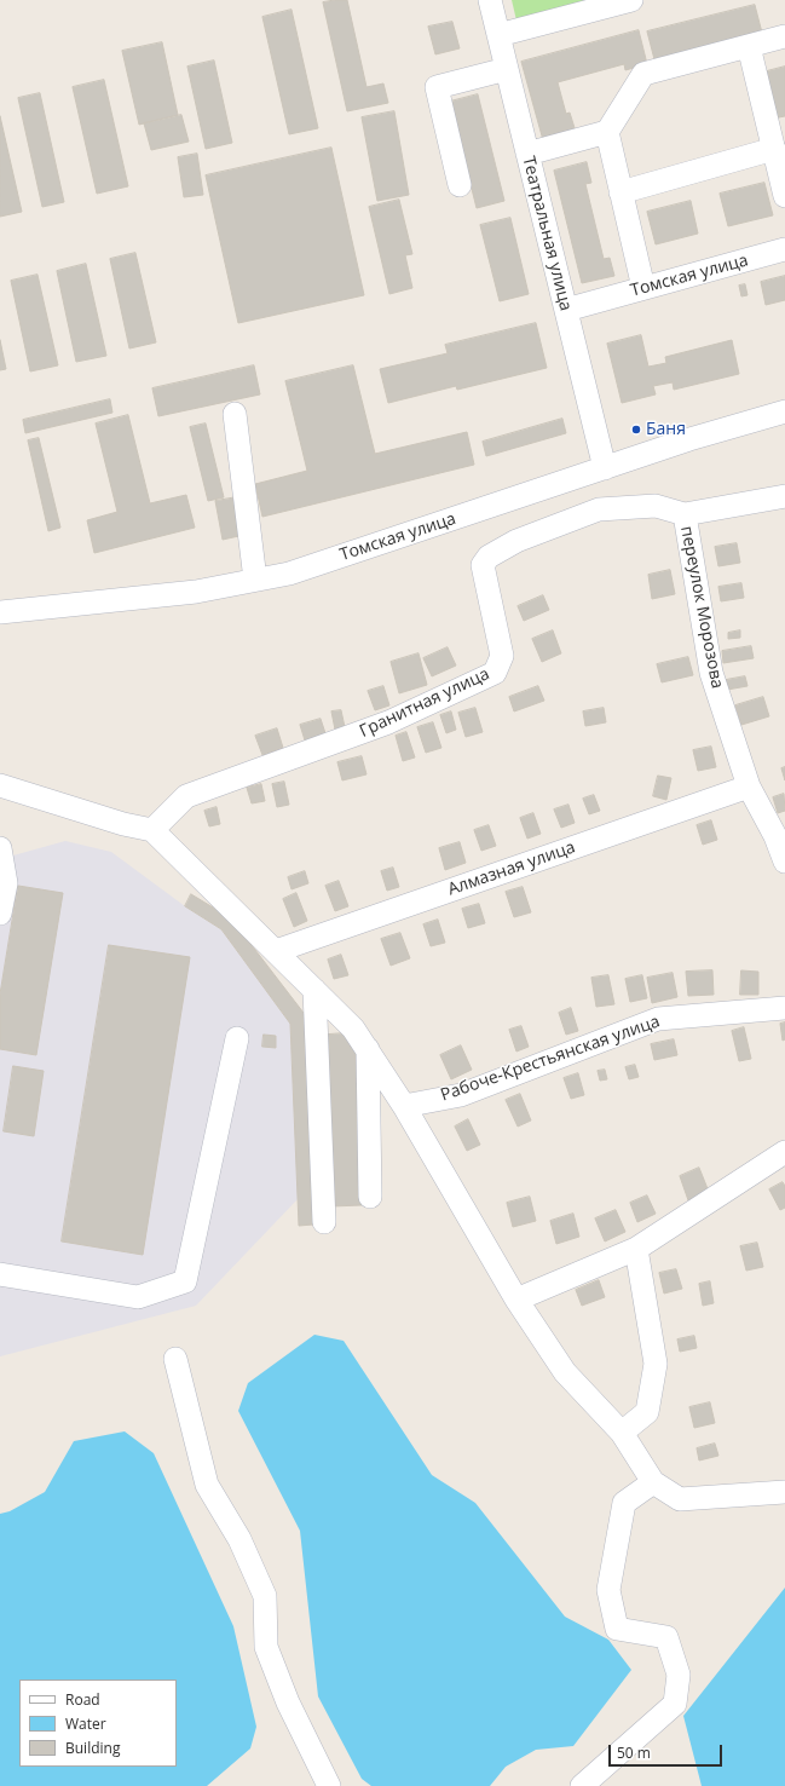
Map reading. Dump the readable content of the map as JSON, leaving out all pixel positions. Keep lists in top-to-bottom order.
{
  "streets": {
    "street": [
      "Театральная улица",
      "Томская улица",
      "переулок Морозова",
      "Гранитная улица",
      "Алмазная улица",
      "Рабоче-Крестьянская улица"
    ]
  },
  "crossings": [
    ["Театральная улица", "Томская улица"],
    ["переулок Морозова", "Гранитная улица"],
    ["переулок Морозова", "Алмазная улица"]
  ],
  "places": ["Баня"],
  "legend": ["Road", "Water", "Building"],
  "scale_bar": "50 m"
}
